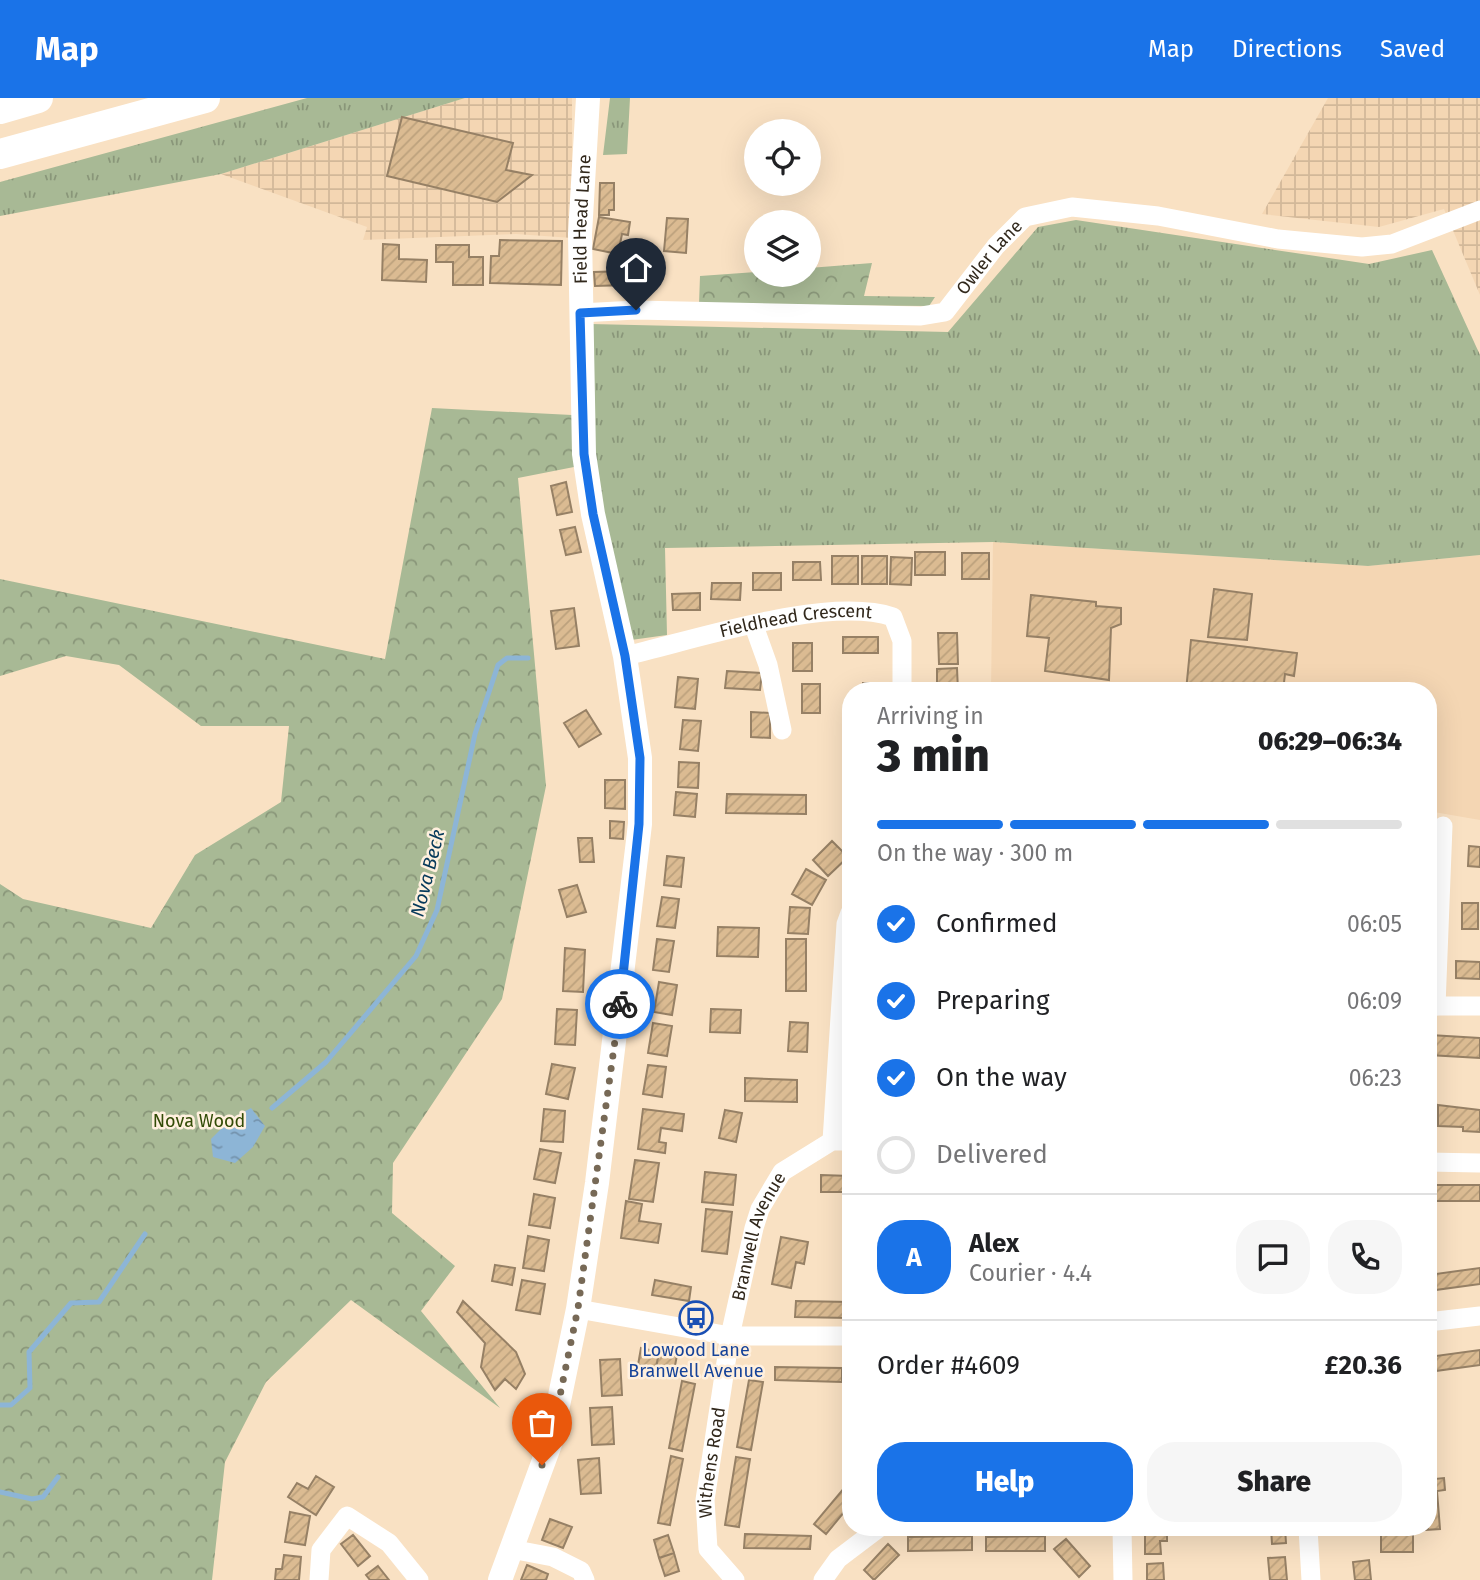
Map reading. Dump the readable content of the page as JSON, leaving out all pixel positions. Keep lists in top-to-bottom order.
{
  "streets": {
    "main road": ["Field Head Lane"],
    "street": [
      "Owler Lane",
      "Fieldhead Crescent",
      "Branwell Avenue",
      "Withens Road"
    ]
  },
  "crossings": [
    ["Field Head Lane", "Owler Lane"],
    ["Field Head Lane", "Fieldhead Crescent"],
    ["Branwell Avenue", "Withens Road"]
  ],
  "water": ["Nova Beck"],
  "parks": ["Nova Wood"],
  "places": {
    "bus stop": ["Lowood Lane Branwell Avenue"]
  },
  "page": {
    "header": "Map",
    "nav": ["Map", "Directions", "Saved"],
    "heading": ["3 min", "Arriving in", "06:29–06:34"],
    "panel": [
      "Alex",
      "Courier · 4.4",
      "Order #4609",
      "£20.36"
    ],
    "bar": "On the way · 300 m",
    "list": [
      ["Confirmed", "06:05"],
      ["Preparing", "06:09"],
      ["On the way", "06:23"],
      "Delivered"
    ],
    "round": "A",
    "buttons": ["Help", "Share"]
  }
}
